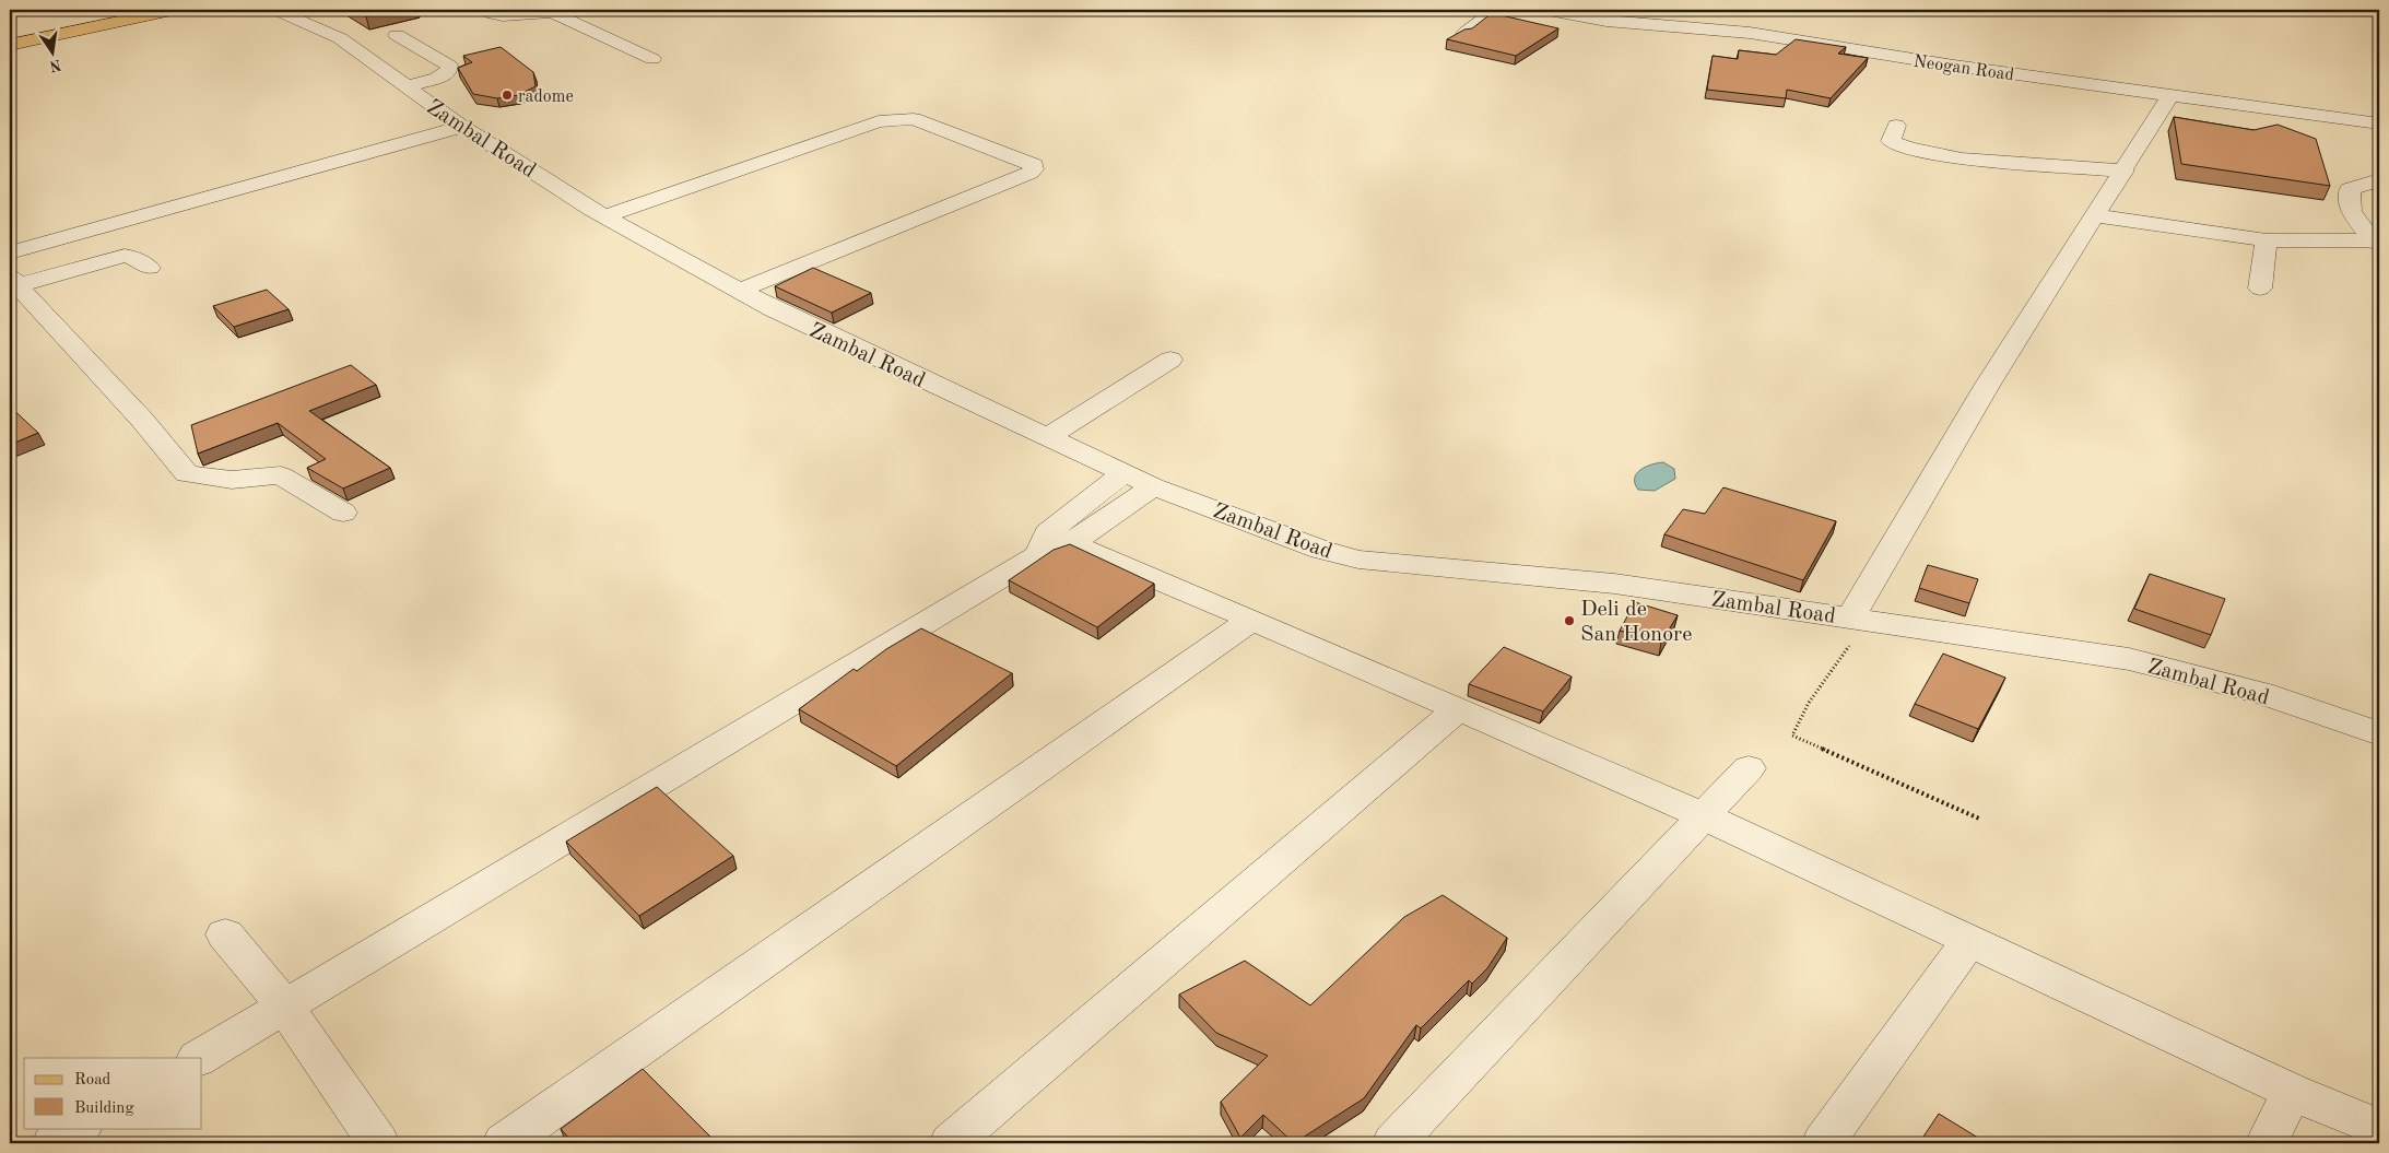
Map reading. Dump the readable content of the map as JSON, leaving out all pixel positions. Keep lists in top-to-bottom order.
{
  "streets": {
    "street": ["Neogan Road", "Zambal Road"]
  },
  "places": ["radome", "Deli de San Honore"],
  "legend": ["Road", "Building"],
  "north": "bottom"
}
